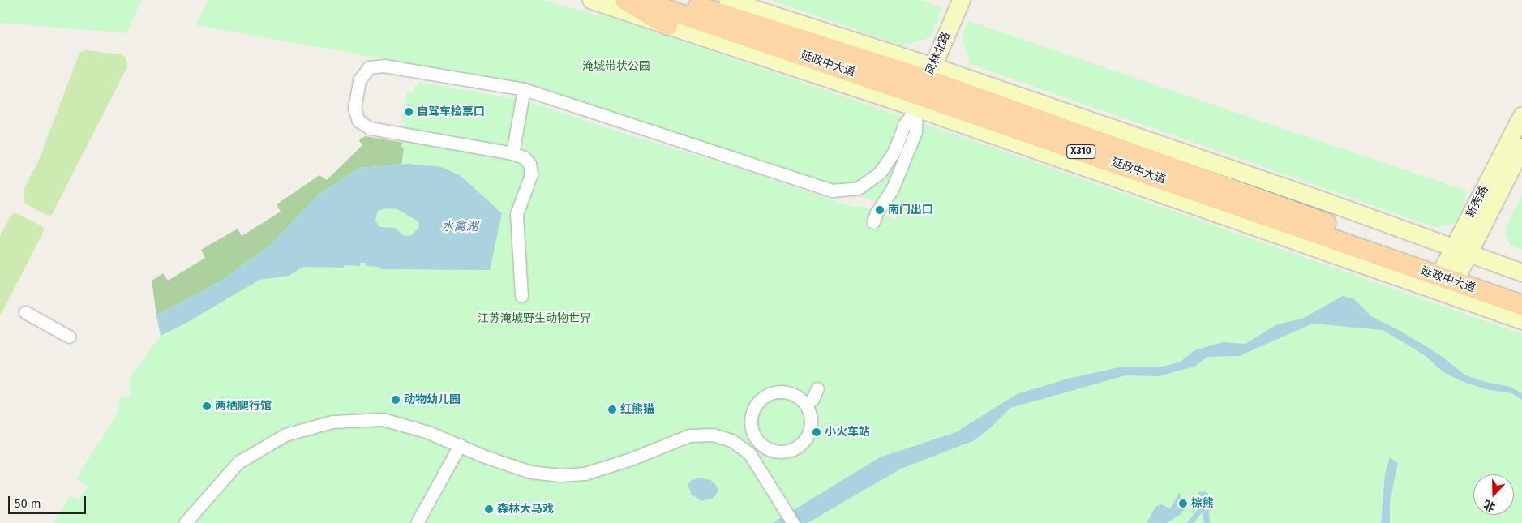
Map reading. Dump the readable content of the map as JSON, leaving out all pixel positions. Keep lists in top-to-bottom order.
{
  "streets": {
    "main road": ["延政中大道", "X310"],
    "street": ["凤林北路", "新秀路"]
  },
  "crossings": [
    ["凤林北路", "延政中大道"],
    ["延政中大道", "新秀路"]
  ],
  "water": ["水禽湖"],
  "parks": ["淹城带状公园", "江苏淹城野生动物世界"],
  "places": [
    "自驾车检票口",
    "南门出口",
    "动物幼儿园",
    "两栖爬行馆",
    "红熊猫",
    "小火车站",
    "棕熊",
    "森林大马戏"
  ],
  "scale_bar": "50 m",
  "north": "bottom"
}
